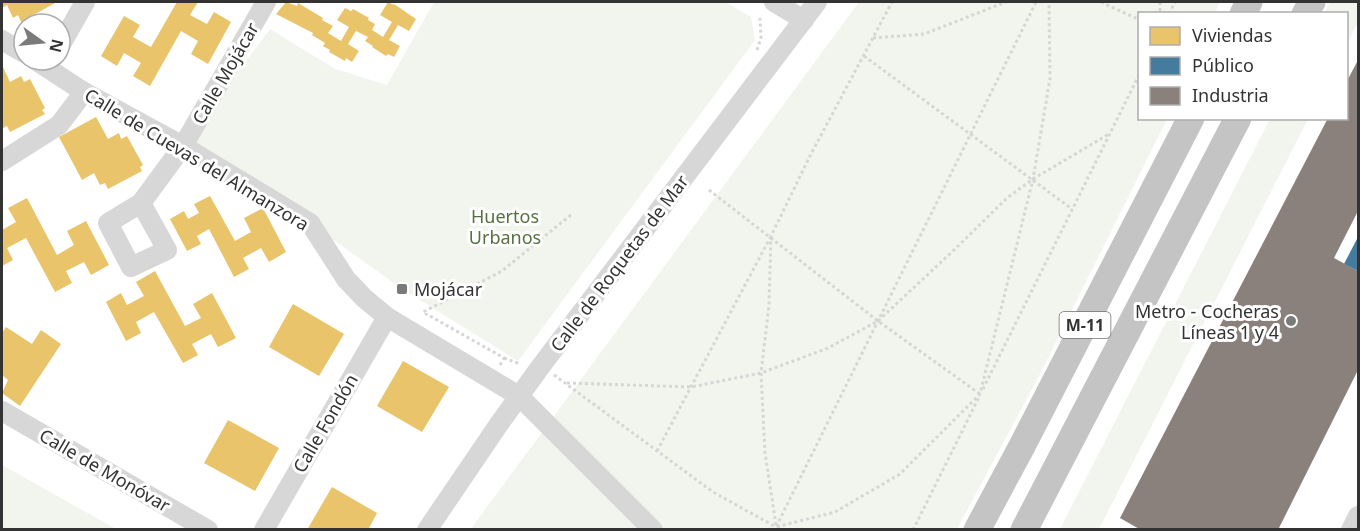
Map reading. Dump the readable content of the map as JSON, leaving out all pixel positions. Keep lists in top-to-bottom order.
{
  "streets": {
    "highway": ["M-11"],
    "street": [
      "Calle Mojácar",
      "Calle de Cuevas del Almanzora",
      "Calle de Roquetas de Mar",
      "Calle Fondón",
      "Calle de Monóvar"
    ]
  },
  "crossings": [
    ["Calle Mojácar", "Calle de Cuevas del Almanzora"],
    ["Calle de Cuevas del Almanzora", "Calle de Roquetas de Mar"],
    ["Calle de Cuevas del Almanzora", "Calle Fondón"]
  ],
  "parks": ["Huertos Urbanos"],
  "places": {
    "transit": ["Mojácar"],
    "other": ["Metro - Cocheras Líneas 1 y 4"]
  },
  "legend": ["Viviendas", "Público", "Industria"],
  "north": "right"
}
